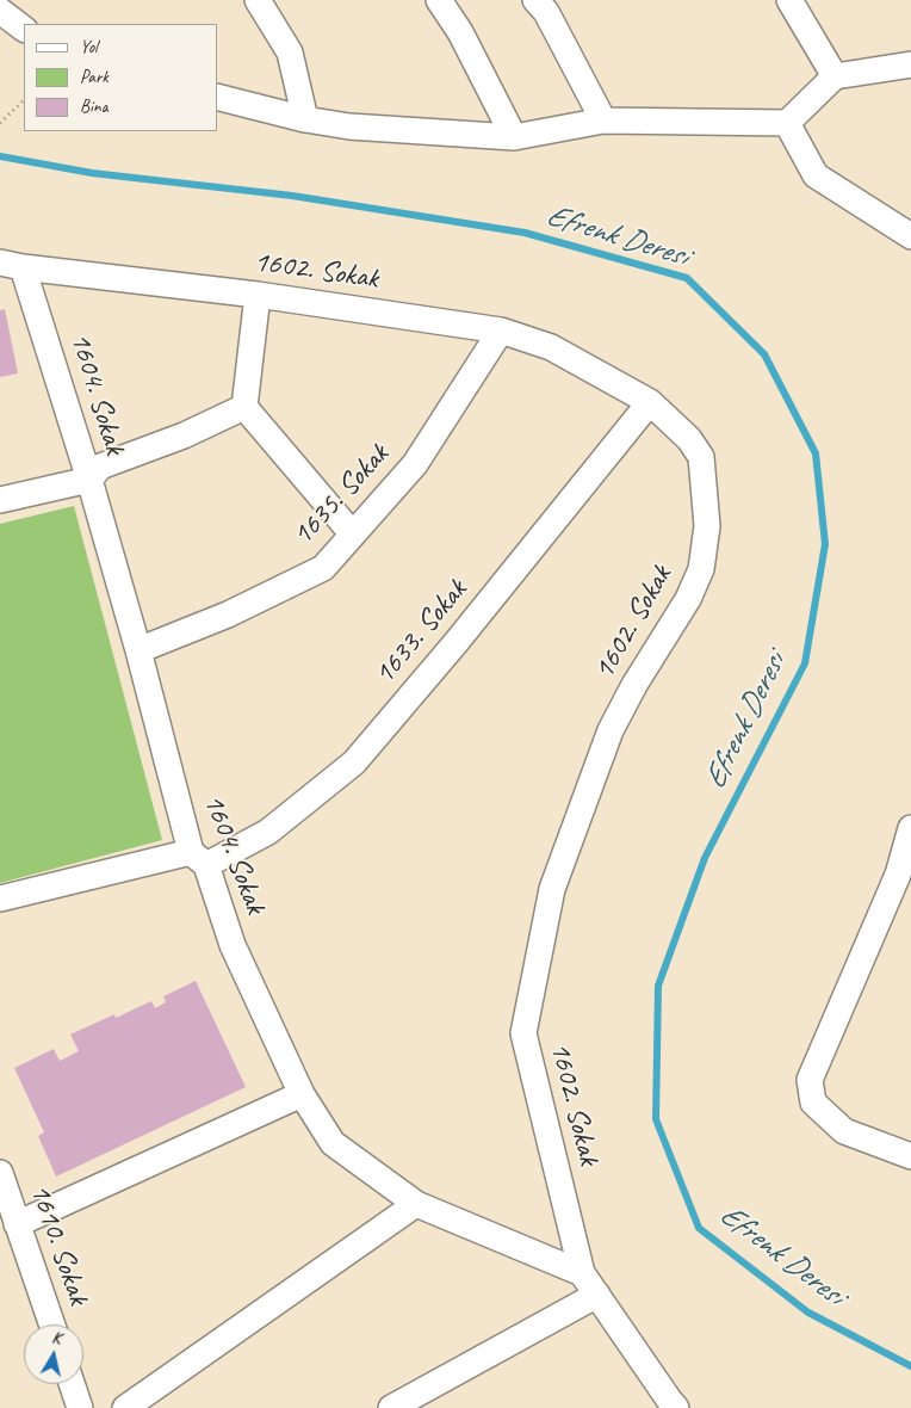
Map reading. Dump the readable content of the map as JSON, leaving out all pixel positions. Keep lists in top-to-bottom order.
{
  "streets": {
    "street": [
      "1602. Sokak",
      "1604. Sokak",
      "1635. Sokak",
      "1633. Sokak",
      "1610. Sokak"
    ]
  },
  "crossings": [
    ["1602. Sokak", "1604. Sokak"],
    ["1602. Sokak", "1635. Sokak"],
    ["1602. Sokak", "1633. Sokak"],
    ["1604. Sokak", "1635. Sokak"],
    ["1604. Sokak", "1633. Sokak"]
  ],
  "water": ["Efrenk Deresi"],
  "legend": ["Yol", "Park", "Bina"],
  "north": "top"
}
